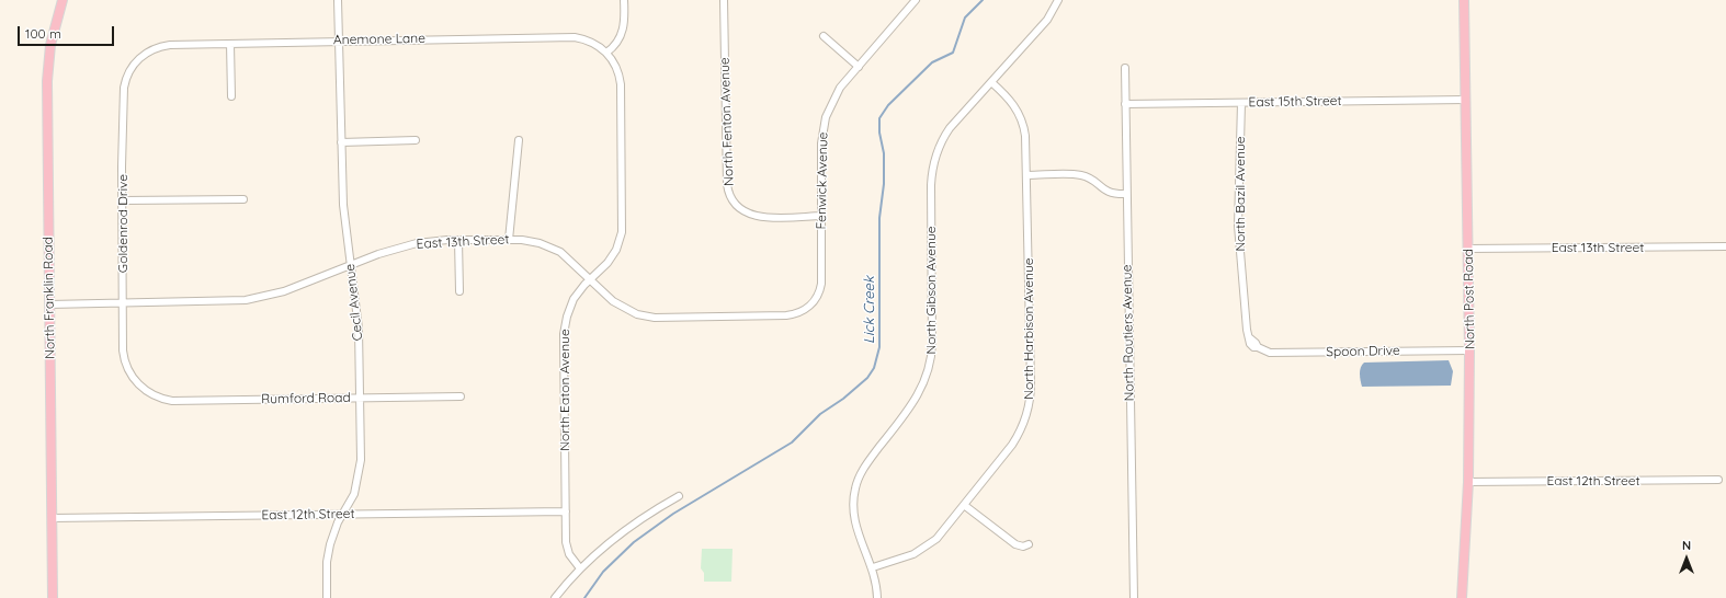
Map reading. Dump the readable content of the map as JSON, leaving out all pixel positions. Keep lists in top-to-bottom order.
{
  "streets": {
    "main road": ["North Franklin Road", "North Post Road"],
    "street": [
      "Anemone Lane",
      "East 15th Street",
      "North Fenton Avenue",
      "Fenwick Avenue",
      "North Bazil Avenue",
      "Goldenrod Drive",
      "East 13th Street",
      "North Gibson Avenue",
      "Cecil Avenue",
      "North Harbison Avenue",
      "North Routiers Avenue",
      "Spoon Drive",
      "North Eaton Avenue",
      "Rumford Road",
      "East 12th Street"
    ]
  },
  "crossings": [
    ["Anemone Lane", "Goldenrod Drive"],
    ["Anemone Lane", "Cecil Avenue"],
    ["Anemone Lane", "North Eaton Avenue"],
    ["East 15th Street", "North Bazil Avenue"],
    ["East 15th Street", "North Post Road"],
    ["East 15th Street", "North Routiers Avenue"],
    ["North Fenton Avenue", "Fenwick Avenue"],
    ["Fenwick Avenue", "East 13th Street"],
    ["North Bazil Avenue", "Spoon Drive"],
    ["Goldenrod Drive", "East 13th Street"],
    ["Goldenrod Drive", "Rumford Road"],
    ["East 13th Street", "North Franklin Road"],
    ["East 13th Street", "North Post Road"],
    ["East 13th Street", "Cecil Avenue"],
    ["East 13th Street", "North Eaton Avenue"],
    ["North Gibson Avenue", "North Harbison Avenue"],
    ["North Franklin Road", "East 12th Street"],
    ["North Post Road", "Spoon Drive"],
    ["North Post Road", "East 12th Street"],
    ["Cecil Avenue", "Rumford Road"],
    ["Cecil Avenue", "East 12th Street"],
    ["North Eaton Avenue", "East 12th Street"]
  ],
  "water": ["Lick Creek"],
  "scale_bar": "100 m",
  "north": "top"
}
